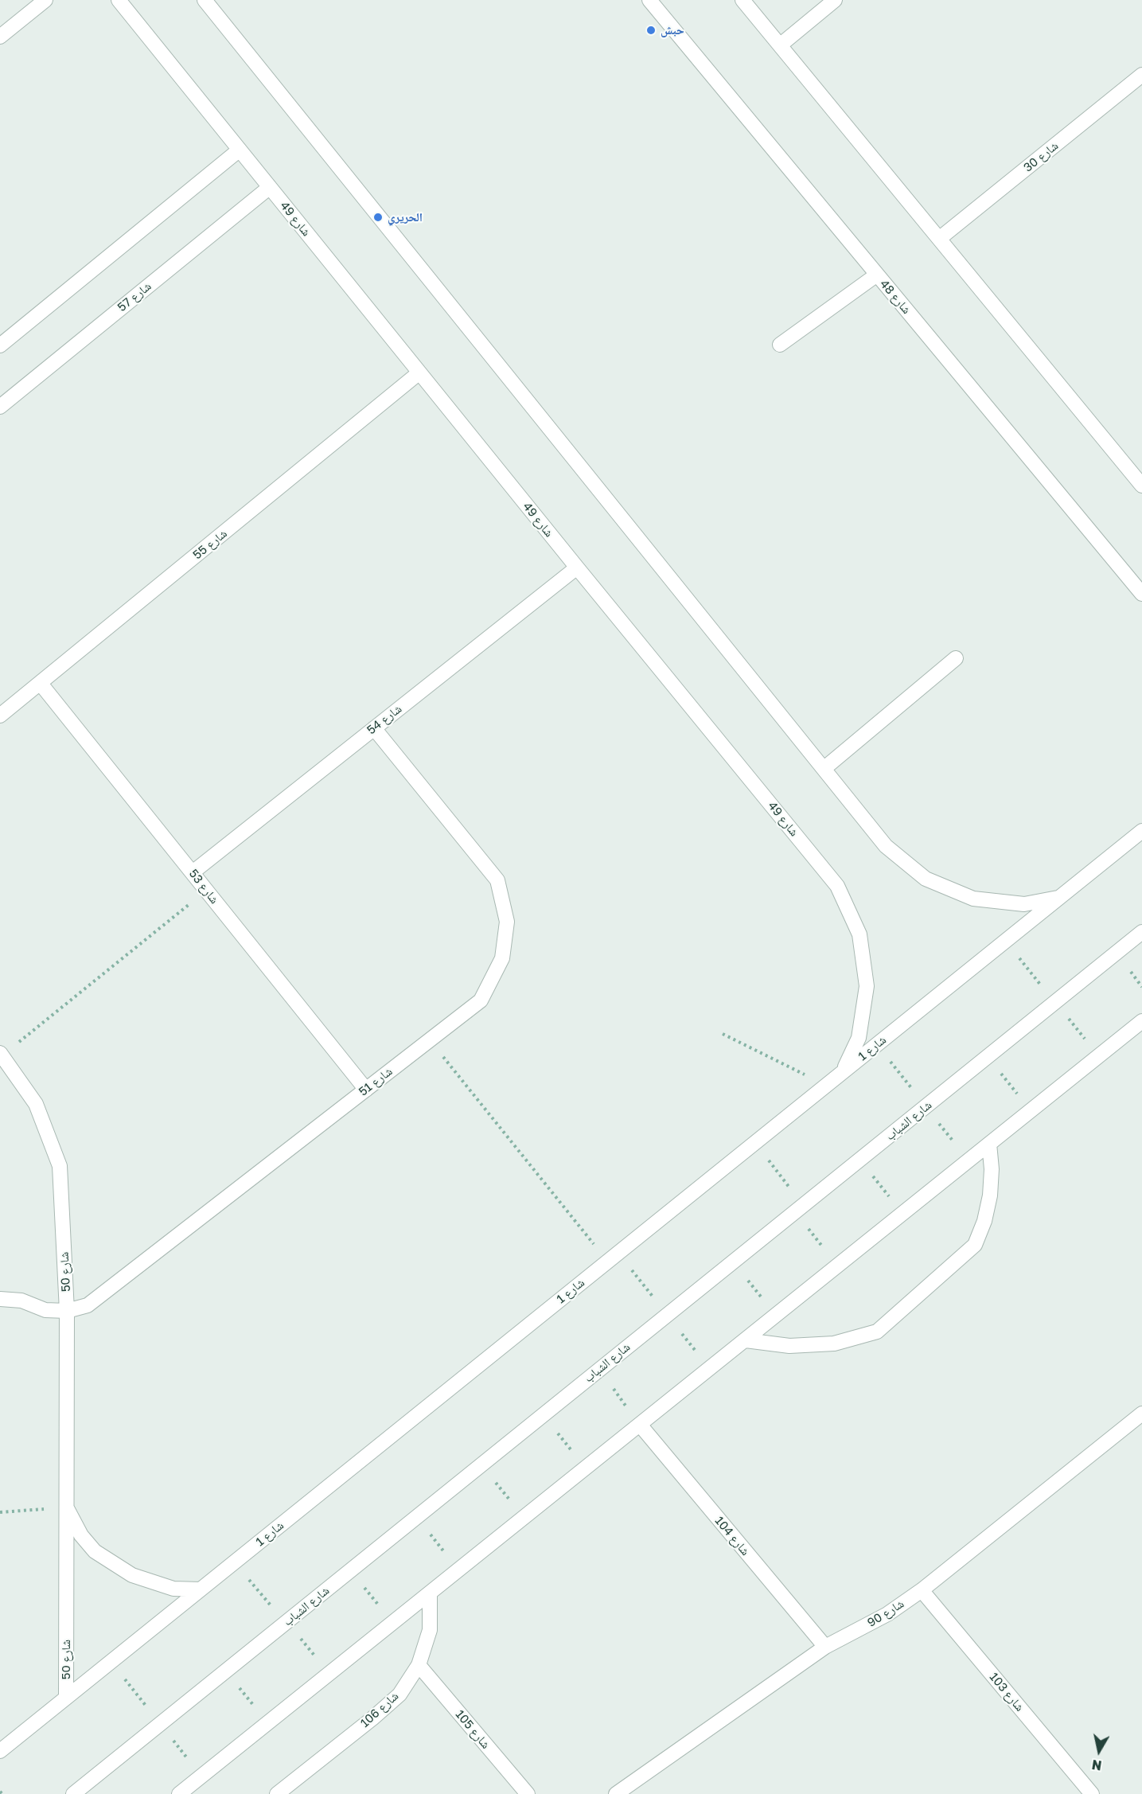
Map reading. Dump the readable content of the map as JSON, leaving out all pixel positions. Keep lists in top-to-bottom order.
{
  "streets": {
    "street": [
      "شارع 30",
      "شارع 49",
      "شارع 57",
      "شارع 48",
      "شارع 55",
      "شارع 54",
      "شارع 53",
      "شارع 1",
      "شارع 51",
      "شارع الشباب",
      "شارع 50",
      "شارع 104",
      "شارع 90",
      "شارع 103",
      "شارع 106",
      "شارع 105"
    ]
  },
  "crossings": [
    ["شارع 49", "شارع 57"],
    ["شارع 49", "شارع 55"],
    ["شارع 49", "شارع 54"],
    ["شارع 49", "شارع 1"],
    ["شارع 55", "شارع 53"],
    ["شارع 54", "شارع 53"],
    ["شارع 54", "شارع 51"],
    ["شارع 53", "شارع 51"],
    ["شارع 1", "شارع 50"],
    ["شارع 51", "شارع 50"],
    ["شارع 104", "شارع 90"],
    ["شارع 90", "شارع 103"],
    ["شارع 106", "شارع 105"]
  ],
  "places": ["حبش", "الحريري"],
  "north": "bottom"
}
